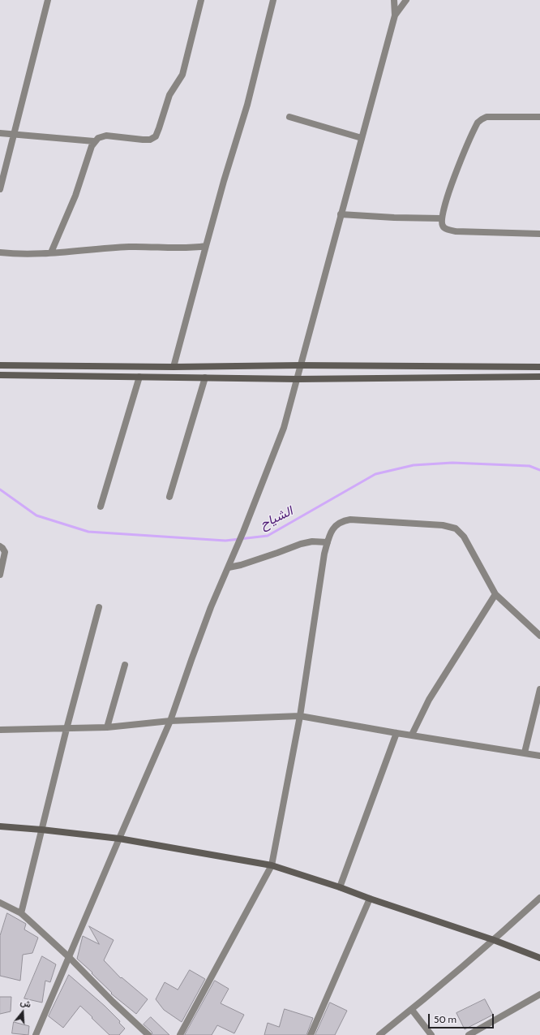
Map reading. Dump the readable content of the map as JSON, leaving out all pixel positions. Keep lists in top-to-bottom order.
{
  "water": ["الشياح"],
  "scale_bar": "50 m",
  "north": "top"
}
